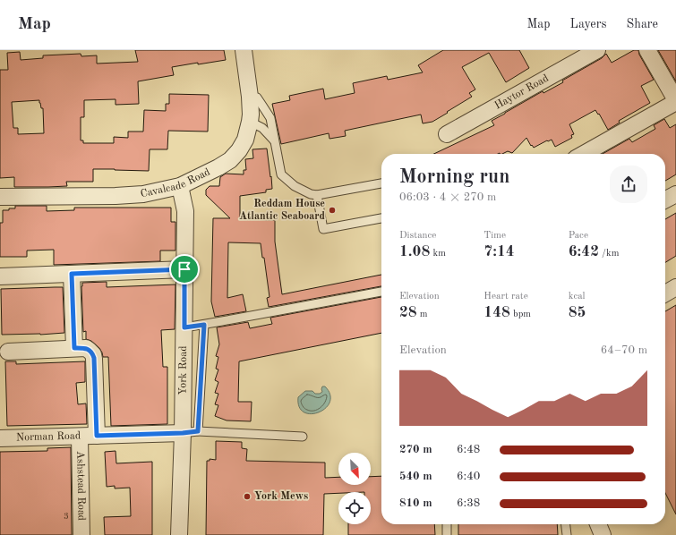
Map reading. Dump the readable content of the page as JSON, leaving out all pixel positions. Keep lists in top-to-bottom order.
{
  "streets": {
    "street": [
      "Haytor Road",
      "Cavalcade Road",
      "York Road",
      "Norman Road",
      "Ashstead Road"
    ]
  },
  "crossings": [
    ["Cavalcade Road", "York Road"],
    ["York Road", "Norman Road"],
    ["Norman Road", "Ashstead Road"]
  ],
  "places": ["Reddam House Atlantic Seaboard", "York Mews"],
  "house_numbers": ["3"],
  "north": "bottom right",
  "page": {
    "header": "Map",
    "nav": ["Map", "Layers", "Share"],
    "heading": ["Morning run", "06:03 · 4 × 270 m"],
    "stats": [
      ["Distance", "1.08 km"],
      ["Time", "7:14"],
      ["Pace", "6:42 /km"],
      ["Elevation", "28 m"],
      ["Heart rate", "148 bpm"],
      ["kcal", "85"]
    ],
    "chart": ["Elevation", "64–70 m"],
    "list": [
      {
        "name": "270 m",
        "note": "6:48"
      },
      {
        "name": "540 m",
        "note": "6:40"
      },
      {
        "name": "810 m",
        "note": "6:38"
      }
    ]
  }
}
